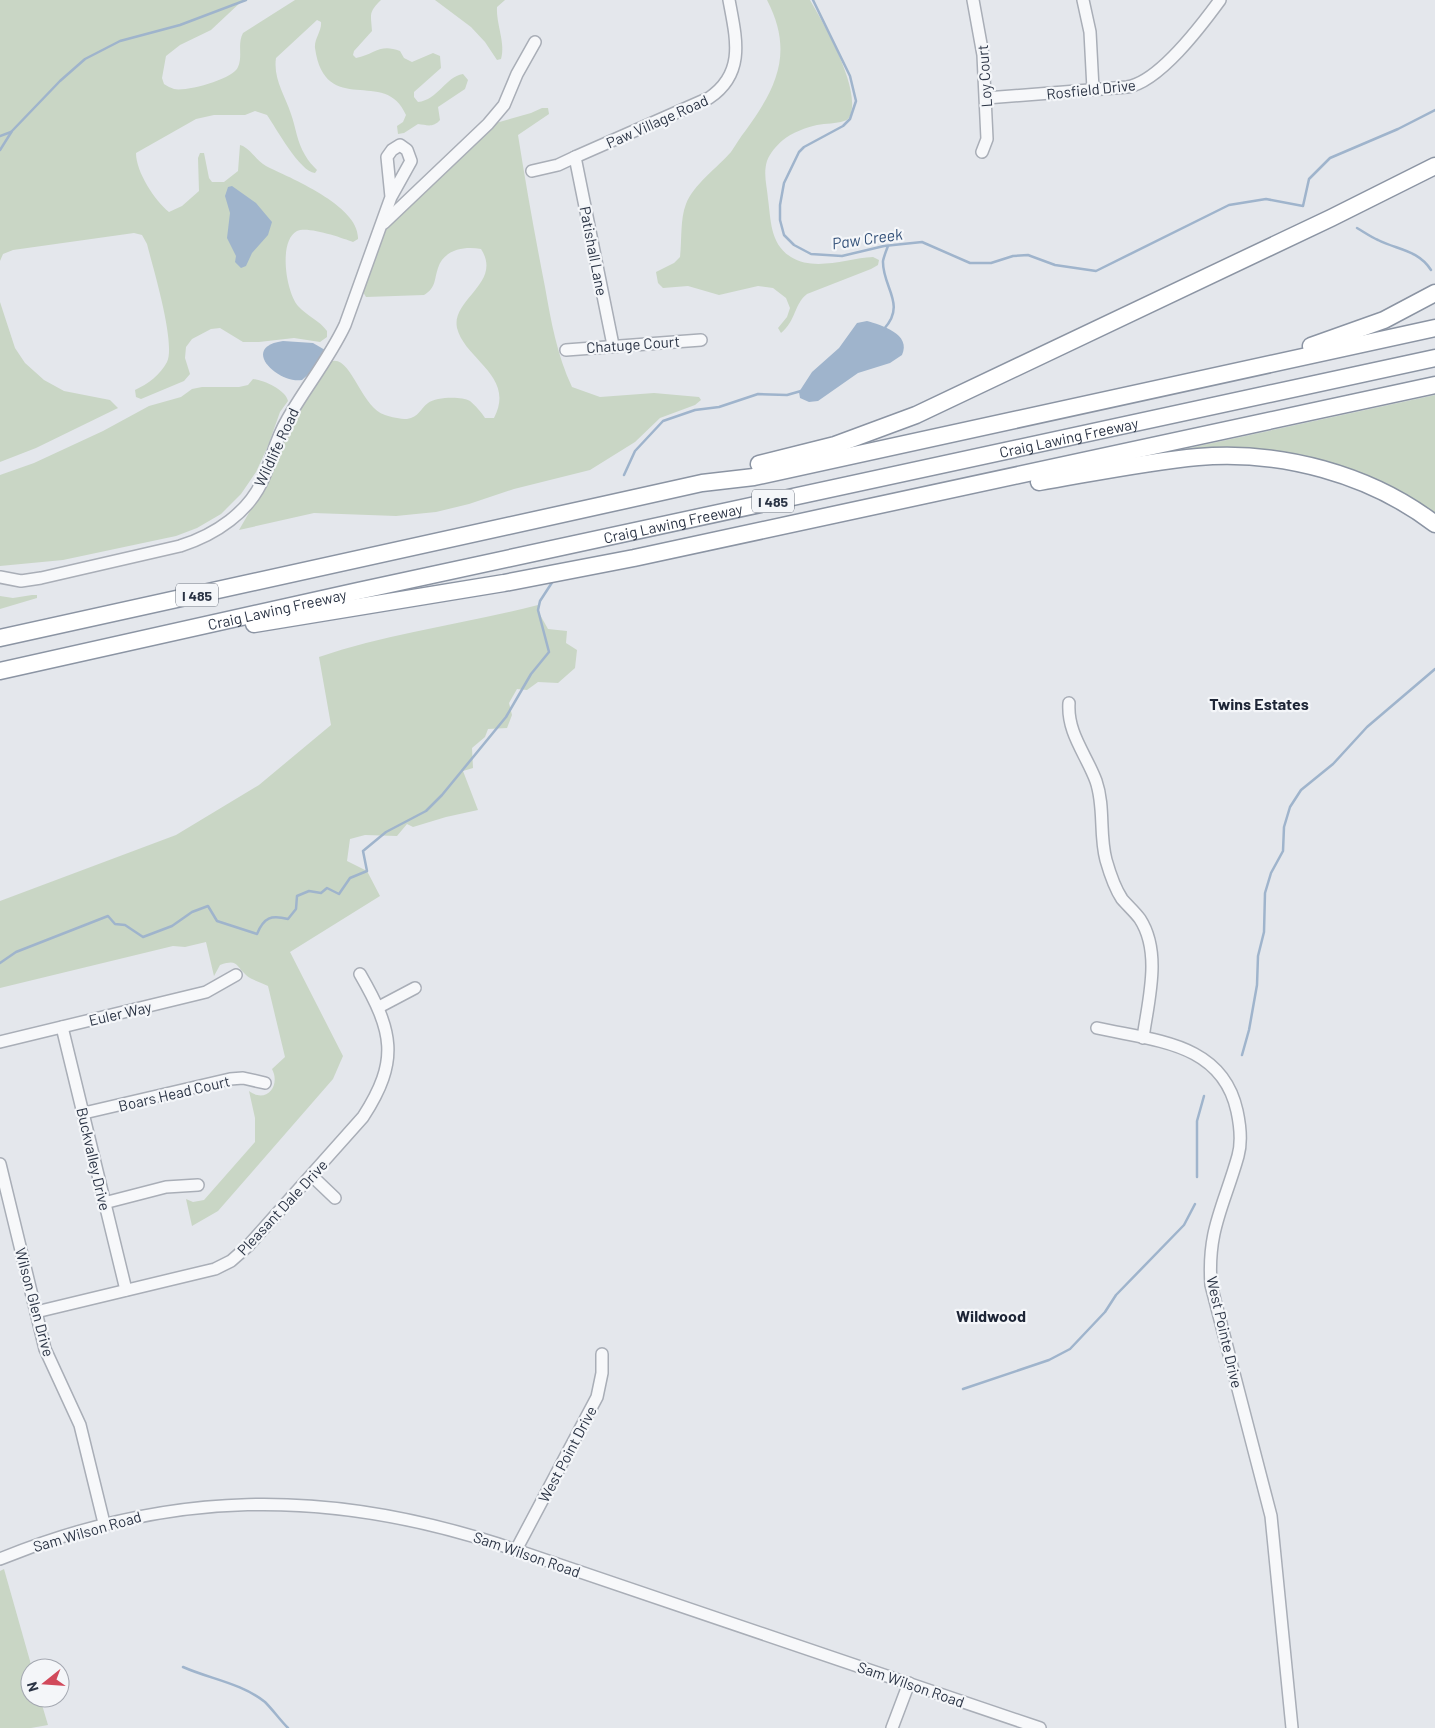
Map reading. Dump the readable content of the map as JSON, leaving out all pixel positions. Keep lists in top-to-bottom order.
{
  "streets": {
    "highway": ["Craig Lawing Freeway", "I 485"],
    "street": [
      "Loy Court",
      "Rosfield Drive",
      "Paw Village Road",
      "Patishall Lane",
      "Chatuge Court",
      "Wildlife Road",
      "Euler Way",
      "Boars Head Court",
      "Buckvalley Drive",
      "Pleasant Dale Drive",
      "Wilson Glen Drive",
      "West Pointe Drive",
      "West Point Drive",
      "Sam Wilson Road"
    ]
  },
  "crossings": [
    ["Loy Court", "Rosfield Drive"],
    ["Paw Village Road", "Patishall Lane"],
    ["Patishall Lane", "Chatuge Court"],
    ["Euler Way", "Buckvalley Drive"],
    ["Boars Head Court", "Buckvalley Drive"],
    ["Buckvalley Drive", "Pleasant Dale Drive"],
    ["Pleasant Dale Drive", "Wilson Glen Drive"],
    ["Wilson Glen Drive", "Sam Wilson Road"],
    ["West Point Drive", "Sam Wilson Road"]
  ],
  "districts": ["Twins Estates", "Wildwood"],
  "water": ["Paw Creek"],
  "north": "left"
}
